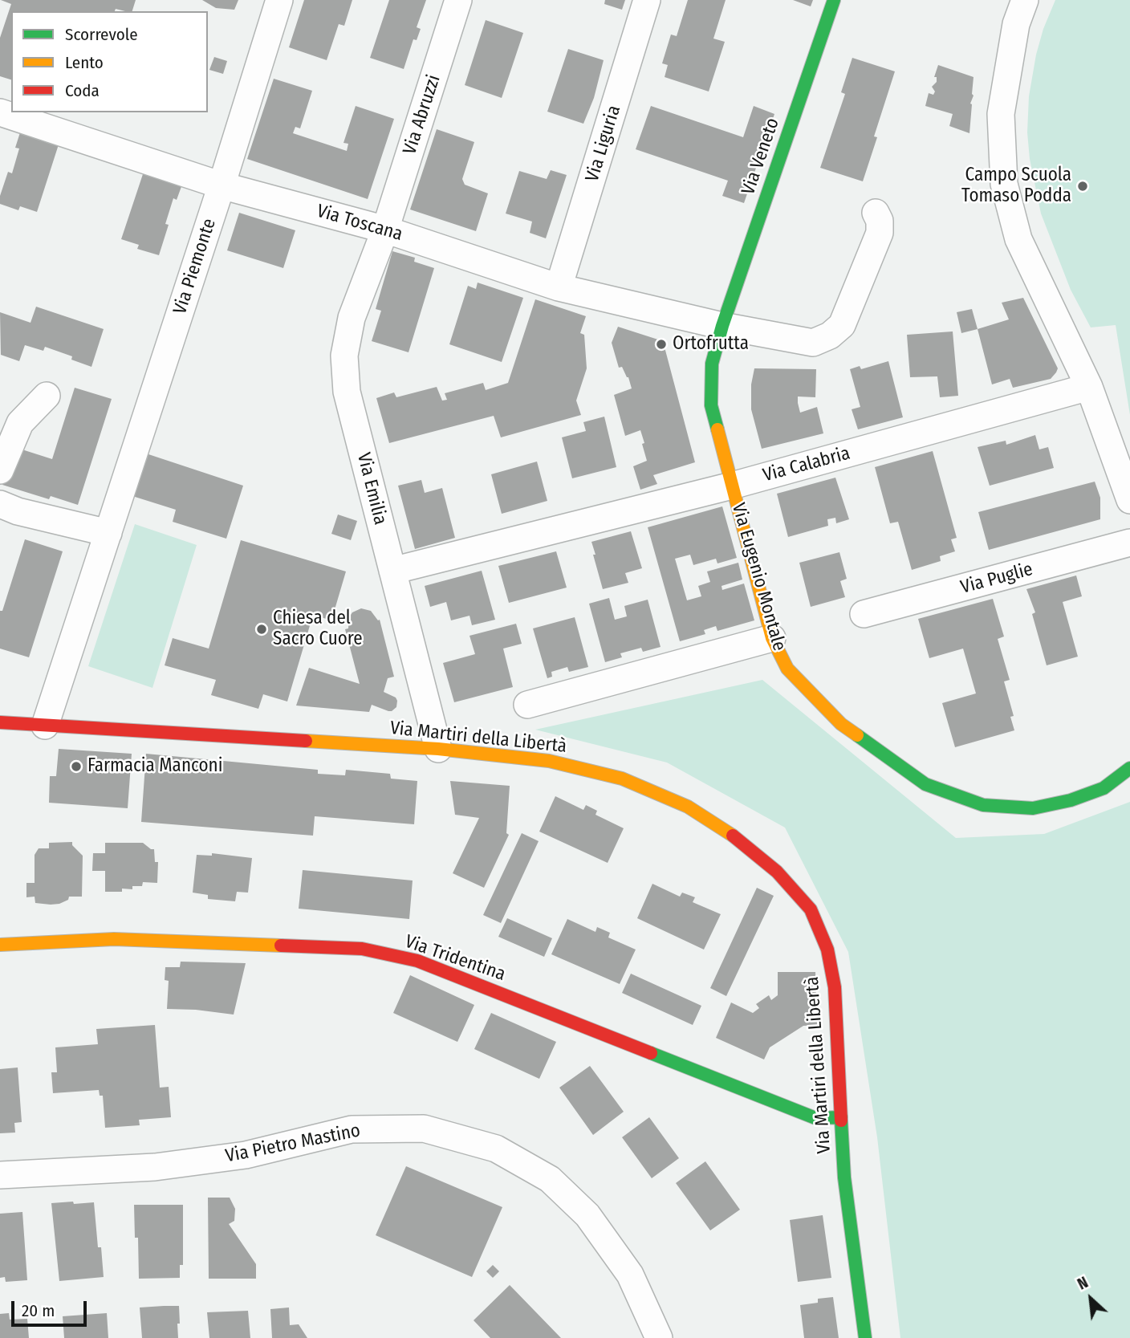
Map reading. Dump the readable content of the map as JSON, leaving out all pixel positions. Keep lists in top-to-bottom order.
{
  "streets": {
    "street": [
      "Via Abruzzi",
      "Via Liguria",
      "Via Veneto",
      "Via Toscana",
      "Via Piemonte",
      "Via Calabria",
      "Via Emilia",
      "Via Eugenio Montale",
      "Via Puglie",
      "Via Martiri della Libertà",
      "Via Tridentina",
      "Via Pietro Mastino"
    ]
  },
  "crossings": [
    ["Via Abruzzi", "Via Toscana"],
    ["Via Abruzzi", "Via Emilia"],
    ["Via Liguria", "Via Toscana"],
    ["Via Veneto", "Via Toscana"],
    ["Via Veneto", "Via Eugenio Montale"],
    ["Via Toscana", "Via Piemonte"],
    ["Via Toscana", "Via Emilia"],
    ["Via Toscana", "Via Eugenio Montale"],
    ["Via Piemonte", "Via Martiri della Libertà"],
    ["Via Calabria", "Via Emilia"],
    ["Via Calabria", "Via Eugenio Montale"],
    ["Via Emilia", "Via Martiri della Libertà"],
    ["Via Martiri della Libertà", "Via Tridentina"]
  ],
  "places": [
    "Campo Scuola Tomaso Podda",
    "Ortofrutta",
    "Chiesa del Sacro Cuore",
    "Farmacia Manconi"
  ],
  "legend": ["Scorrevole", "Lento", "Coda"],
  "scale_bar": "20 m",
  "north": "top left"
}
